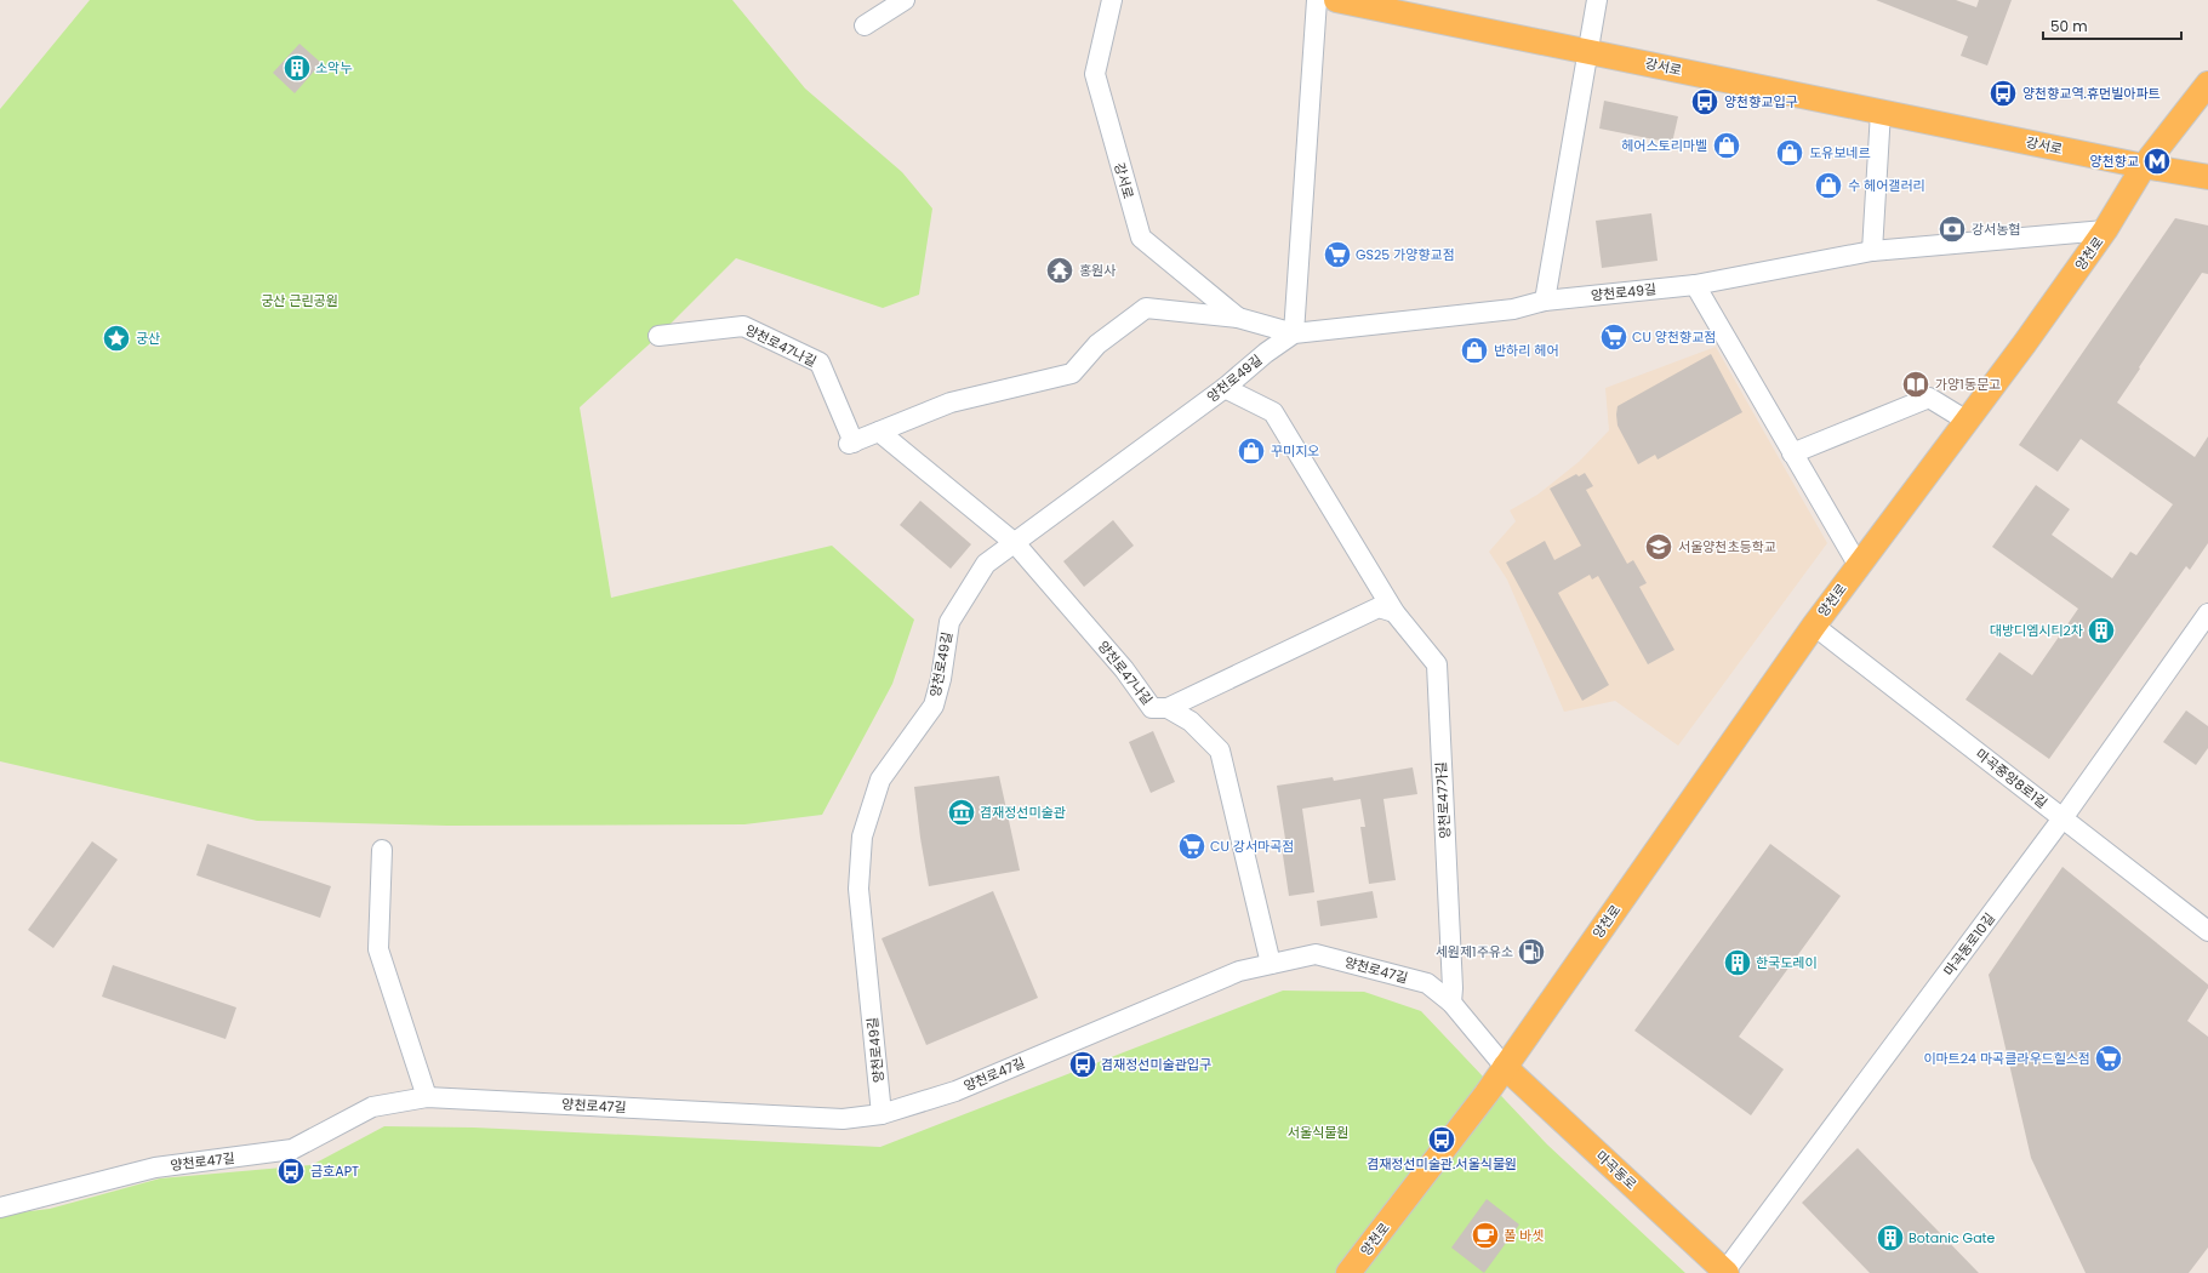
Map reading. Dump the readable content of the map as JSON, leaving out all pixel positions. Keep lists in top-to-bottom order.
{
  "streets": {
    "main road": ["강서로", "양천로", "마곡동로"],
    "street": [
      "양천로49길",
      "양천로47나길",
      "마곡중앙8로1길",
      "양천로47가길",
      "마곡동로10길",
      "양천로47길"
    ]
  },
  "crossings": [
    ["강서로", "양천로"],
    ["강서로", "양천로47나길"],
    ["양천로", "양천로49길"],
    ["양천로", "마곡중앙8로1길"],
    ["양천로", "양천로47길"],
    ["양천로", "마곡동로"],
    ["양천로49길", "양천로47나길"],
    ["양천로49길", "양천로47가길"],
    ["양천로49길", "양천로47길"],
    ["양천로47나길", "양천로47길"],
    ["마곡중앙8로1길", "마곡동로10길"],
    ["양천로47가길", "양천로47길"],
    ["마곡동로10길", "마곡동로"],
    ["양천로47길", "마곡동로"]
  ],
  "parks": ["궁산 근린공원", "서울식물원"],
  "places": {
    "building": [
      "소악누",
      "대방디엠시티2차",
      "한국도레이",
      "Botanic Gate"
    ],
    "bus stop": [
      "양천향교역.휴먼빌아파트",
      "양천향교입구",
      "겸재정선미술관입구",
      "겸재정선미술관.서울식물원",
      "금호APT"
    ],
    "shop": [
      "헤어스토리마벨",
      "도유보네르",
      "수 헤어갤러리",
      "반하리 헤어",
      "꾸미지오"
    ],
    "metro station": ["양천향교"],
    "bank": ["강서농협"],
    "supermarket": [
      "GS25 가양향교점",
      "CU 양천향교점",
      "CU 강서마곡점",
      "이마트24 마곡클라우드힐스점"
    ],
    "temple": ["홍원사"],
    "place": ["궁산"],
    "library": ["가양1동문고"],
    "school or university": ["서울양천초등학교"],
    "museum": ["겸재정선미술관"],
    "fuel station": ["세원제1주유소"],
    "cafe": ["폴 바셋"]
  },
  "scale_bar": "50 m"
}
